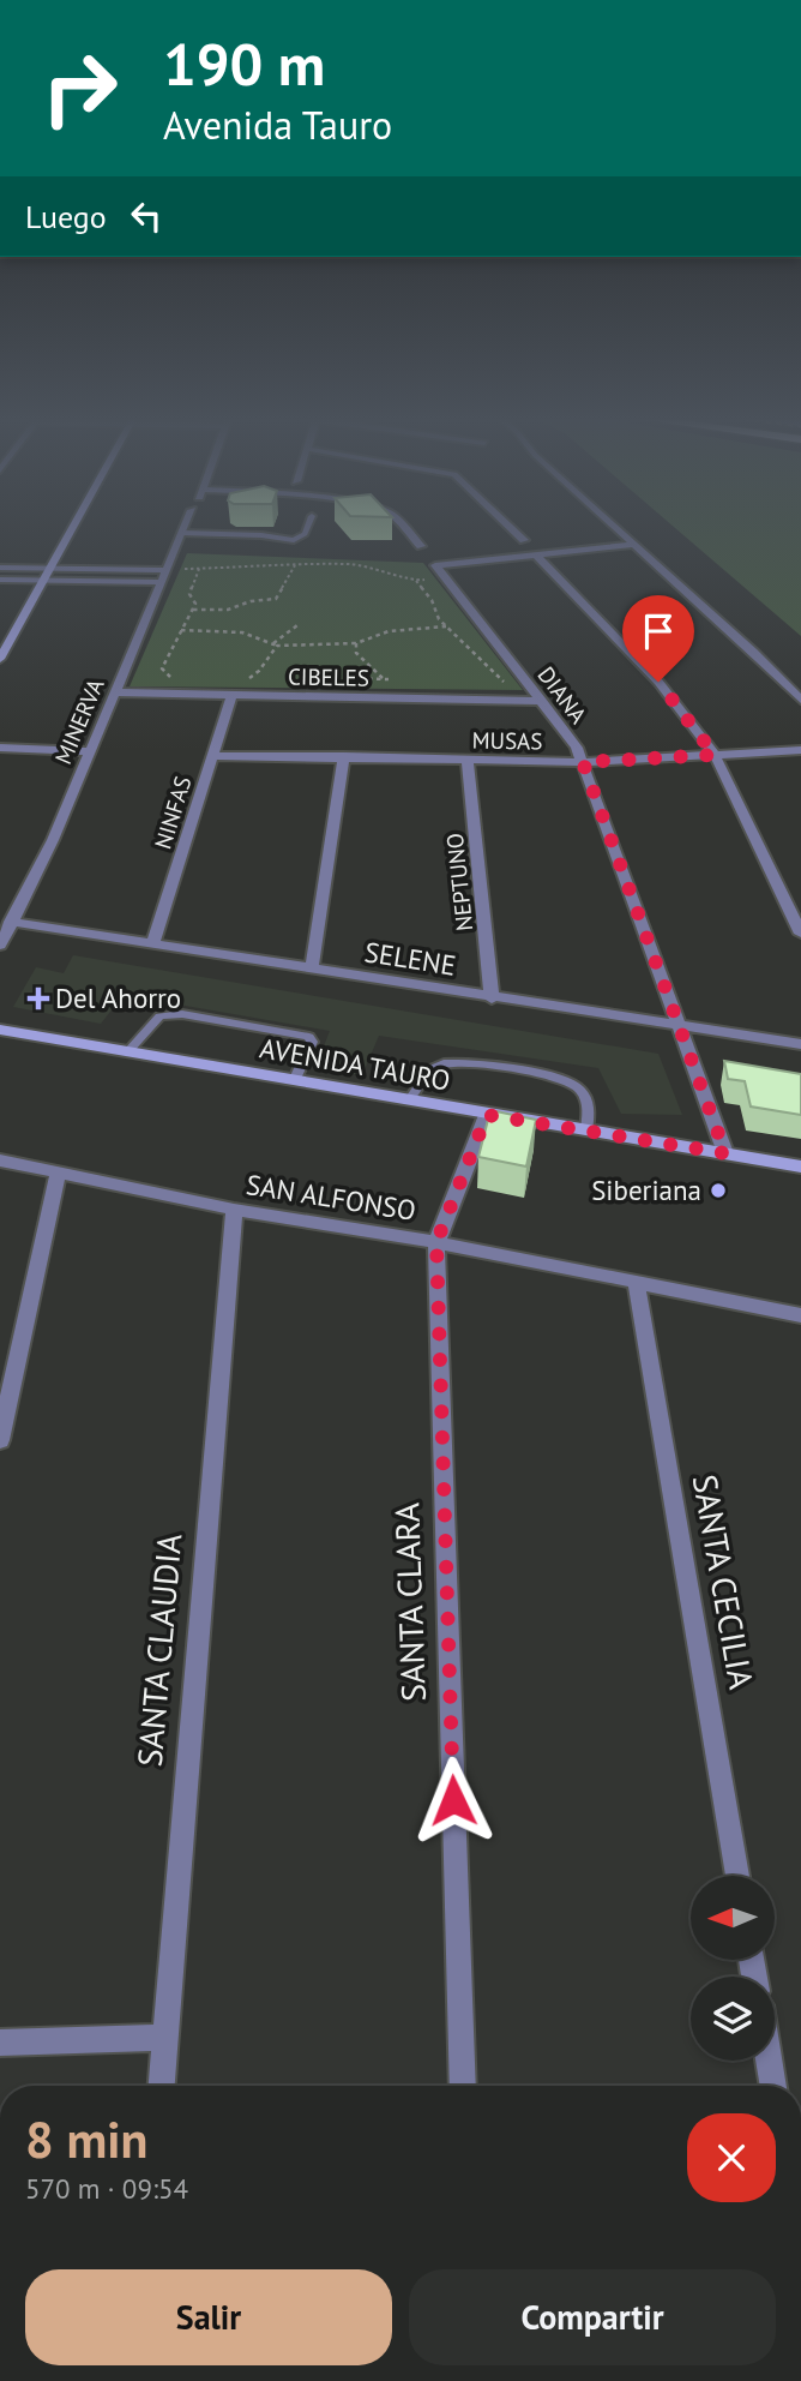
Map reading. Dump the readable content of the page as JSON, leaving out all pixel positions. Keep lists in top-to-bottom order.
{
  "streets": {
    "street": [
      "CIBELES",
      "DIANA",
      "MINERVA",
      "MUSAS",
      "NINFAS",
      "NEPTUNO",
      "SELENE",
      "AVENIDA TAURO",
      "SAN ALFONSO",
      "SANTA CECILIA",
      "SANTA CLARA",
      "SANTA CLAUDIA"
    ]
  },
  "crossings": [
    ["CIBELES", "DIANA"],
    ["CIBELES", "MINERVA"],
    ["CIBELES", "NINFAS"],
    ["DIANA", "MUSAS"],
    ["DIANA", "SELENE"],
    ["DIANA", "AVENIDA TAURO"],
    ["MINERVA", "SELENE"],
    ["MUSAS", "NINFAS"],
    ["MUSAS", "NEPTUNO"],
    ["NINFAS", "SELENE"],
    ["NEPTUNO", "SELENE"],
    ["AVENIDA TAURO", "SANTA CLARA"],
    ["SAN ALFONSO", "SANTA CECILIA"],
    ["SAN ALFONSO", "SANTA CLARA"],
    ["SAN ALFONSO", "SANTA CLAUDIA"]
  ],
  "places": {
    "health": ["Del Ahorro"],
    "other": ["Siberiana"]
  },
  "north": "left",
  "page": {
    "turn": ["190 m", "Avenida Tauro"],
    "then": "Luego",
    "heading": ["8 min", "570 m · 09:54"],
    "buttons": ["Salir", "Compartir"]
  }
}
